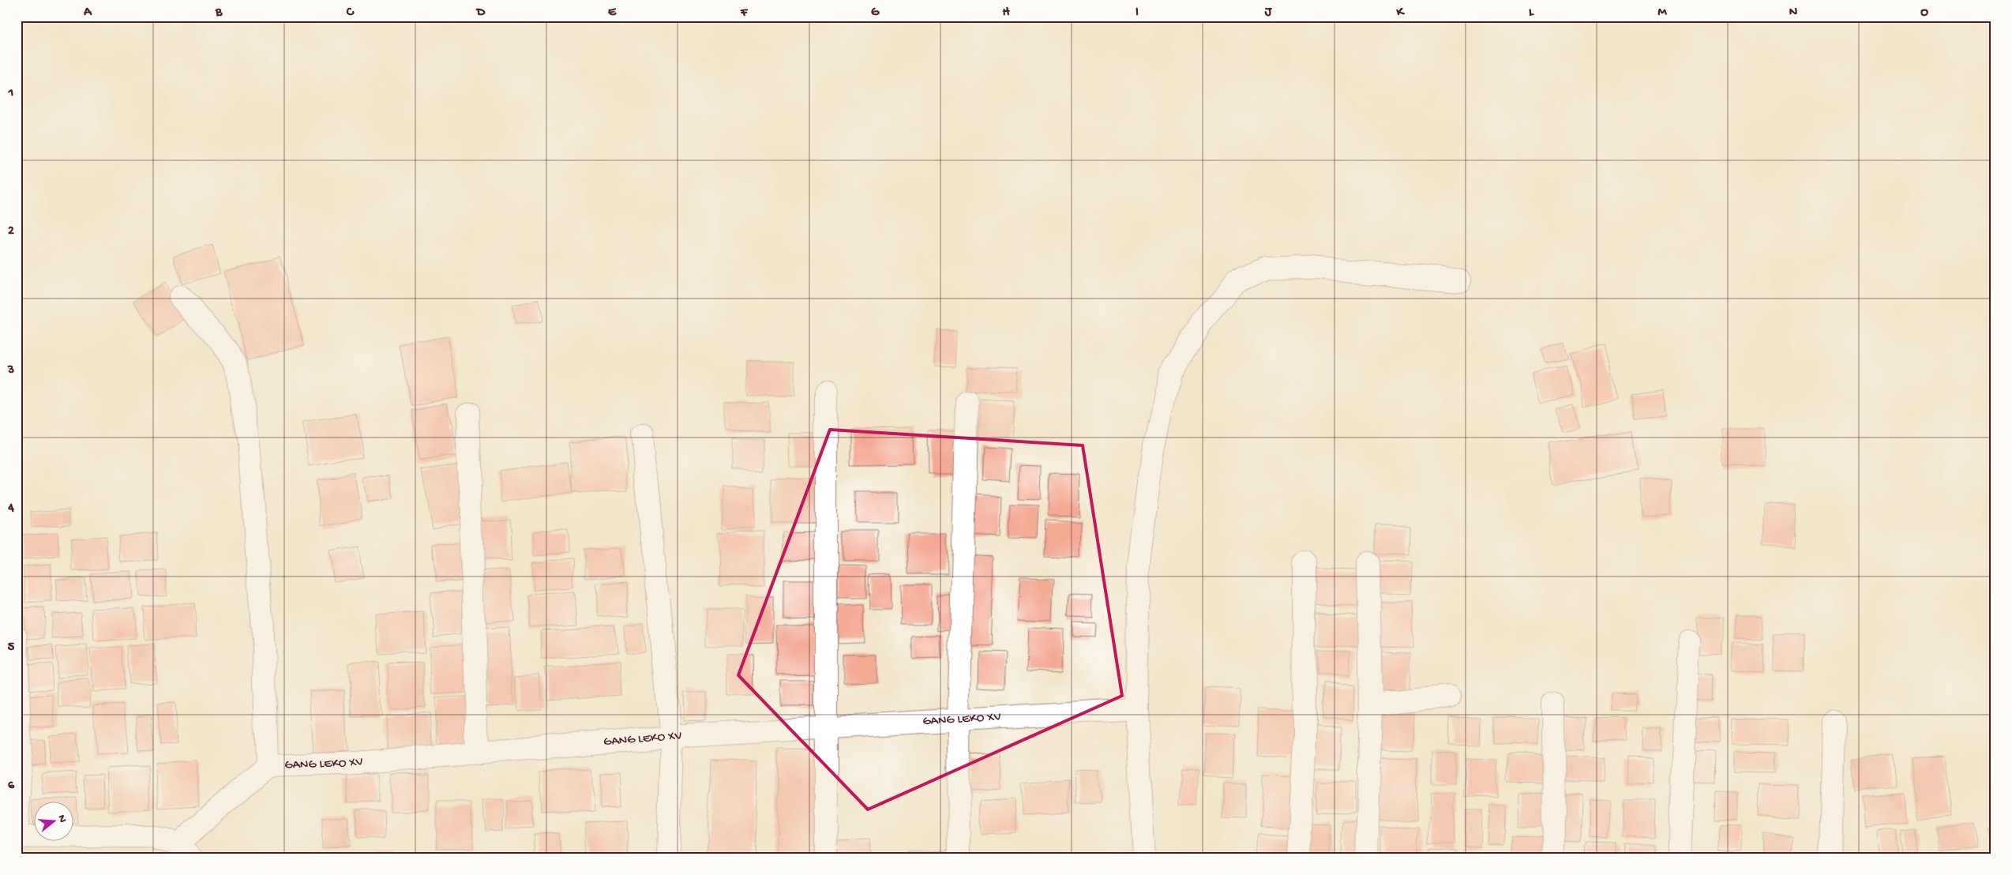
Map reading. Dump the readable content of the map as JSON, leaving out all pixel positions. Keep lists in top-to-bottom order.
{
  "streets": {
    "street": ["GANG LEKO XV"]
  },
  "north": "right",
  "grid": {
    "columns": [
      "A",
      "B",
      "C",
      "D",
      "E",
      "F",
      "G",
      "H",
      "I",
      "J",
      "K",
      "L",
      "M",
      "N",
      "O"
    ],
    "rows": [
      "1",
      "2",
      "3",
      "4",
      "5",
      "6"
    ]
  }
}
